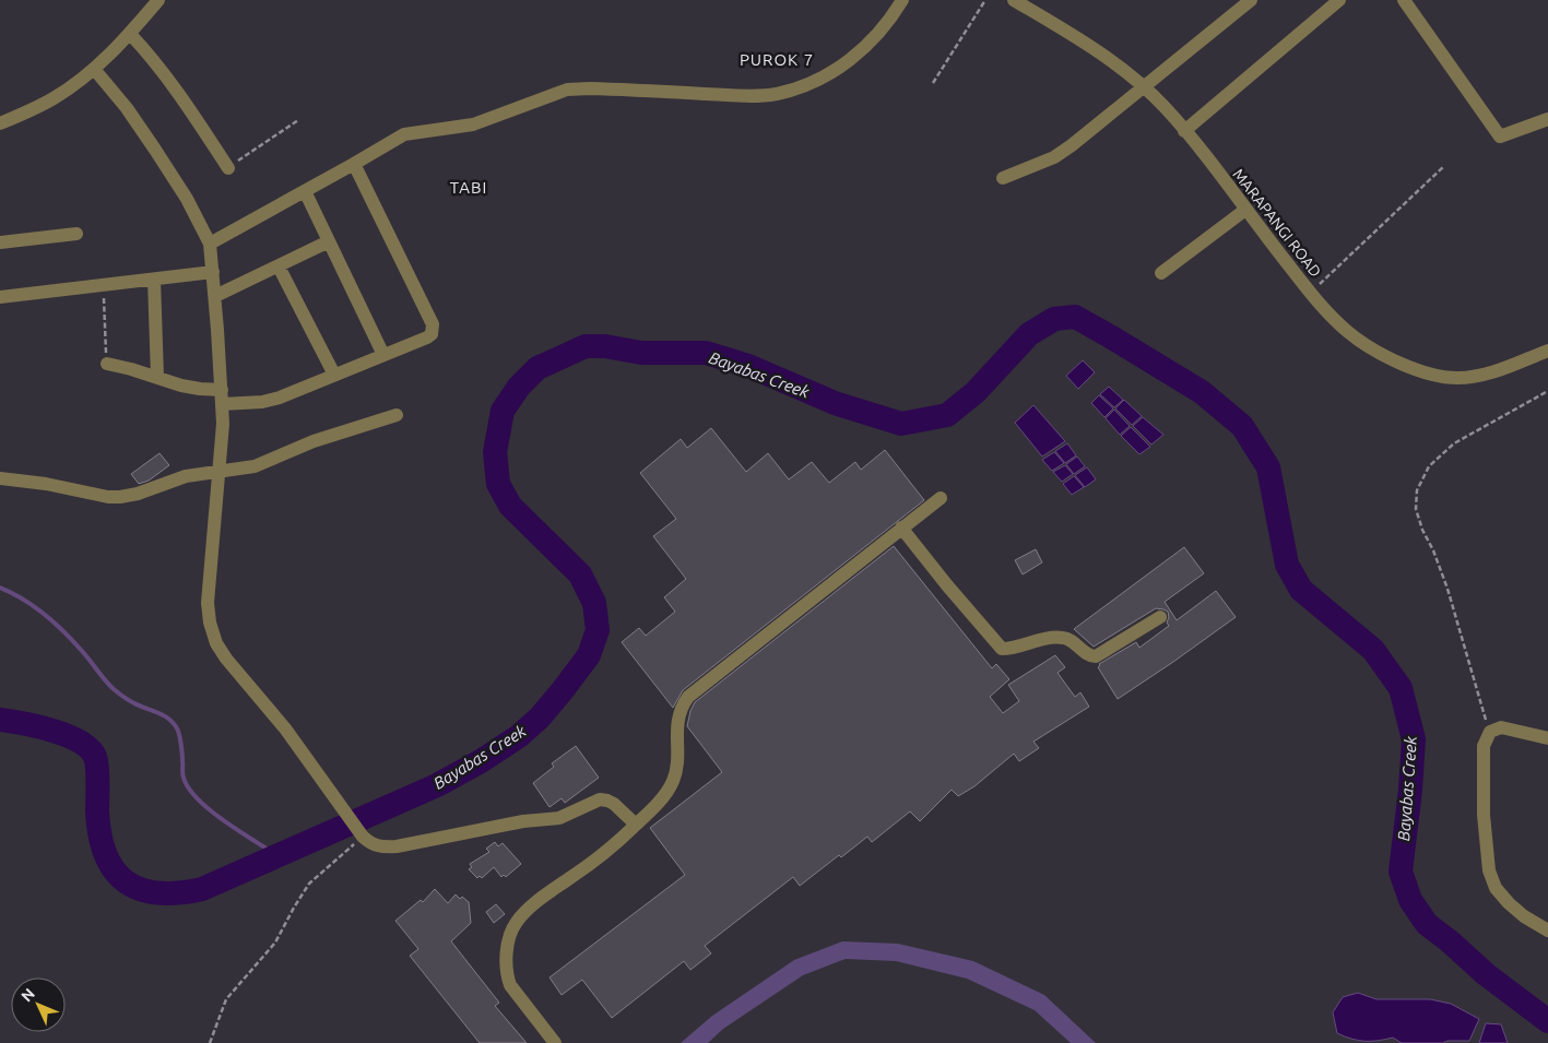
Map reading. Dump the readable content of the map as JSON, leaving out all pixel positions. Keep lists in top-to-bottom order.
{
  "streets": {
    "street": ["MARAPANGI ROAD"]
  },
  "districts": ["PUROK 7", "TABI"],
  "water": ["Bayabas Creek"],
  "north": "top left"
}
